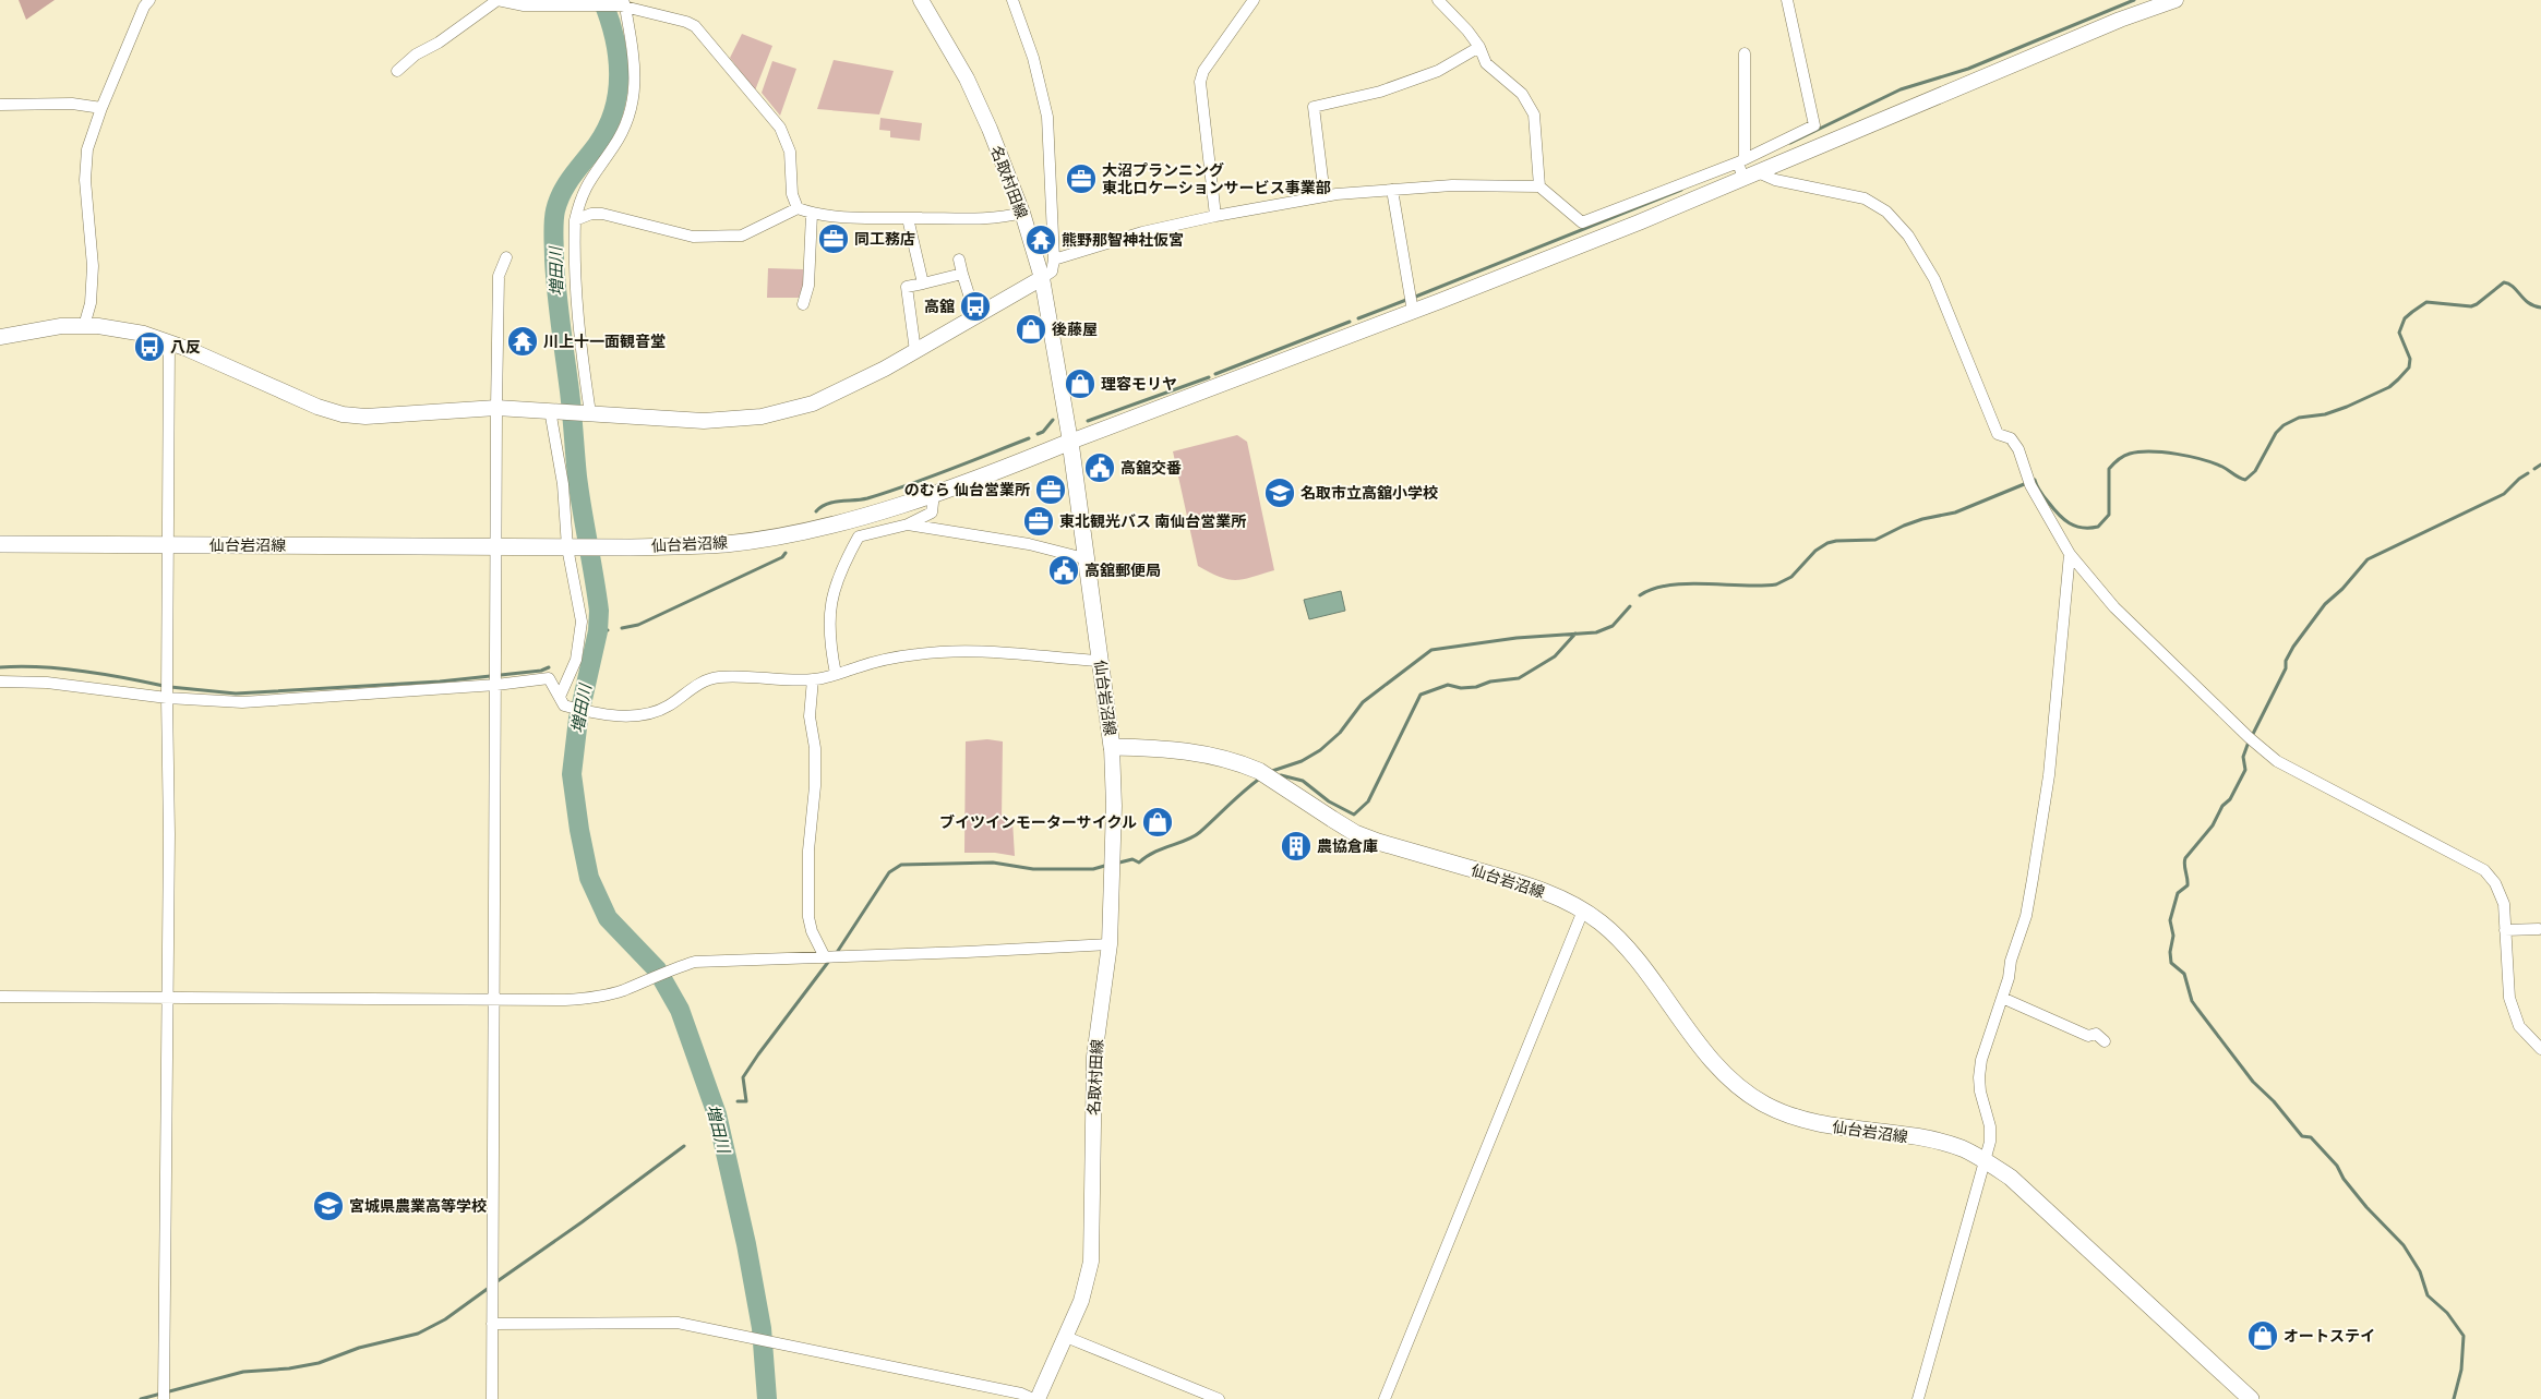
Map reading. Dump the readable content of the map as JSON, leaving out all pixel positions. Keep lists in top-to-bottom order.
{
  "streets": {
    "main road": ["仙台岩沼線"],
    "street": ["名取村田線"]
  },
  "crossings": [
    ["名取村田線", "仙台岩沼線"]
  ],
  "water": ["増田川"],
  "places": {
    "office": [
      "大沼プランニング 東北ロケーションサービス事業部",
      "同工務店",
      "のむら 仙台営業所",
      "東北観光バス 南仙台営業所"
    ],
    "temple": ["熊野那智神社仮宮", "川上十一面観音堂"],
    "bus stop": ["高舘", "八反"],
    "shop": [
      "後藤屋",
      "理容モリヤ",
      "ブイツインモーターサイクル",
      "オートステイ"
    ],
    "public building": ["高舘交番", "高舘郵便局"],
    "school or university": ["名取市立高舘小学校", "宮城県農業高等学校"],
    "building": ["農協倉庫"]
  }
}
